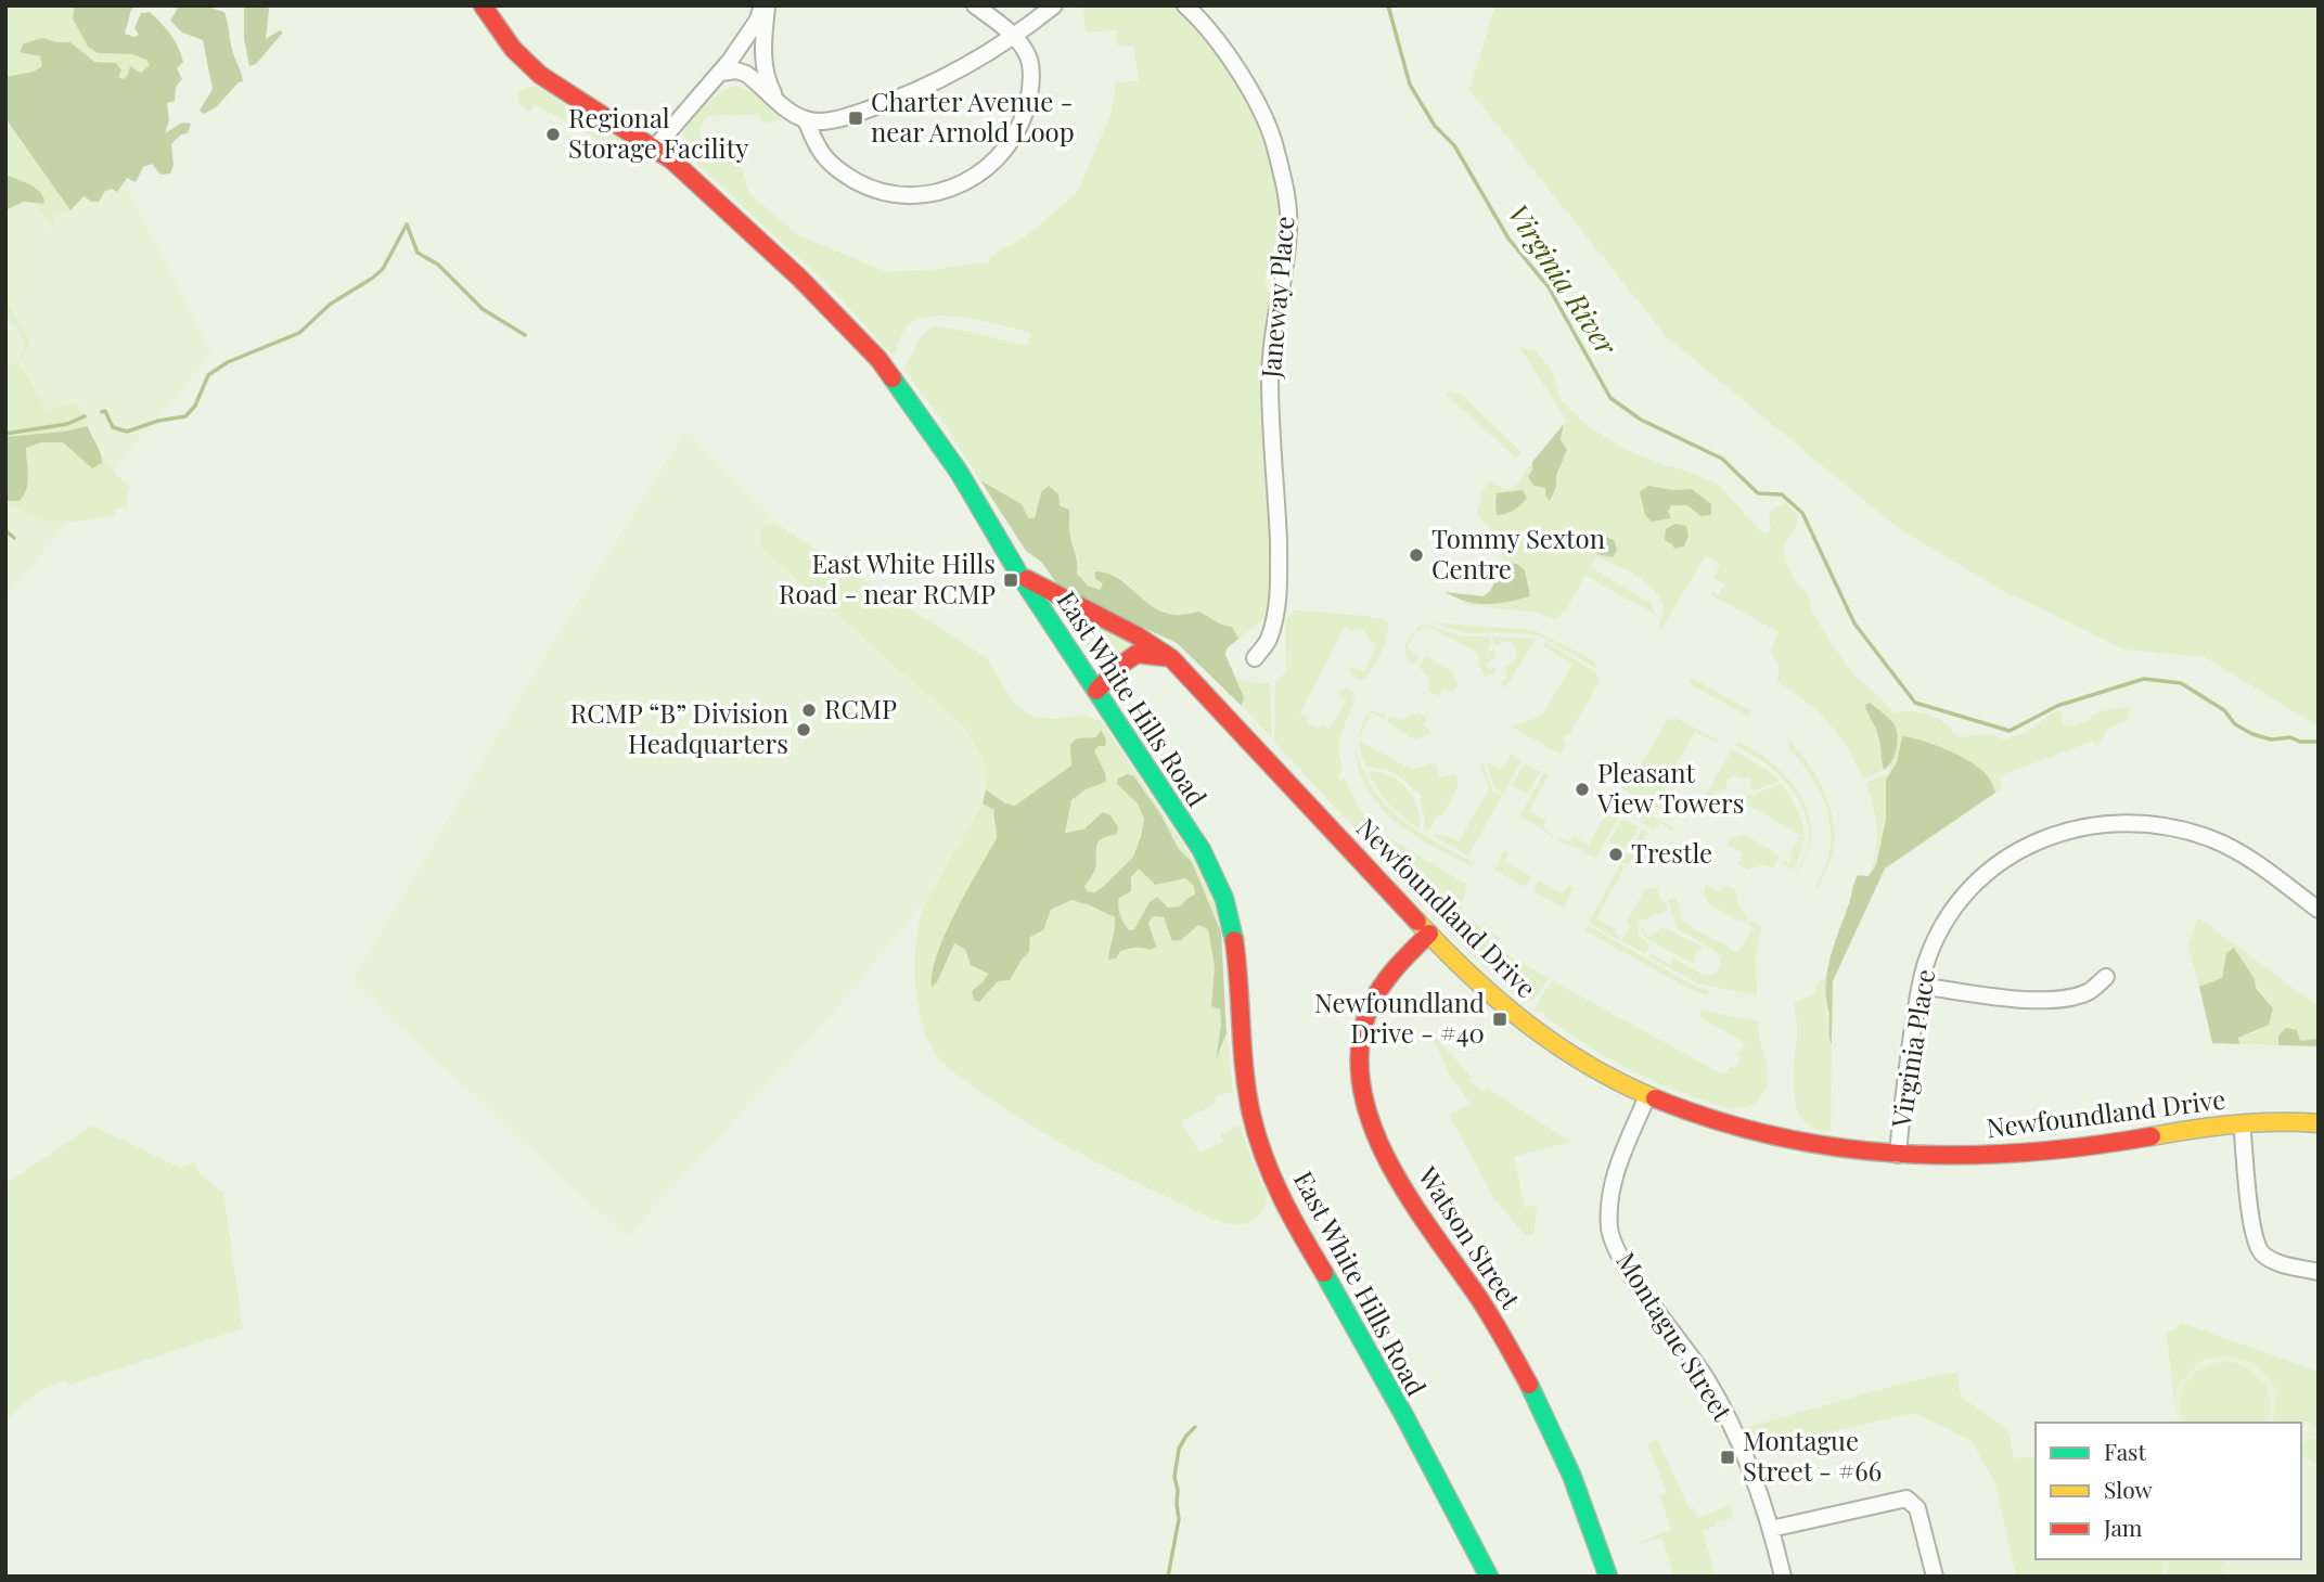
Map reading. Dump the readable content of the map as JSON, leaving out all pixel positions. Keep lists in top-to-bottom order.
{
  "streets": {
    "street": [
      "Janeway Place",
      "East White Hills Road",
      "Newfoundland Drive",
      "Virginia Place",
      "Watson Street",
      "Montague Street"
    ]
  },
  "crossings": [
    ["East White Hills Road", "Newfoundland Drive"],
    ["Newfoundland Drive", "Virginia Place"],
    ["Newfoundland Drive", "Watson Street"],
    ["Newfoundland Drive", "Montague Street"]
  ],
  "water": ["Virginia River"],
  "places": {
    "transit": [
      "Charter Avenue - near Arnold Loop",
      "East White Hills Road - near RCMP",
      "Newfoundland Drive - #40",
      "Montague Street - #66"
    ],
    "other": [
      "Regional Storage Facility",
      "Tommy Sexton Centre",
      "RCMP",
      "RCMP “B” Division Headquarters",
      "Pleasant View Towers",
      "Trestle"
    ]
  },
  "legend": ["Fast", "Slow", "Jam"]
}
